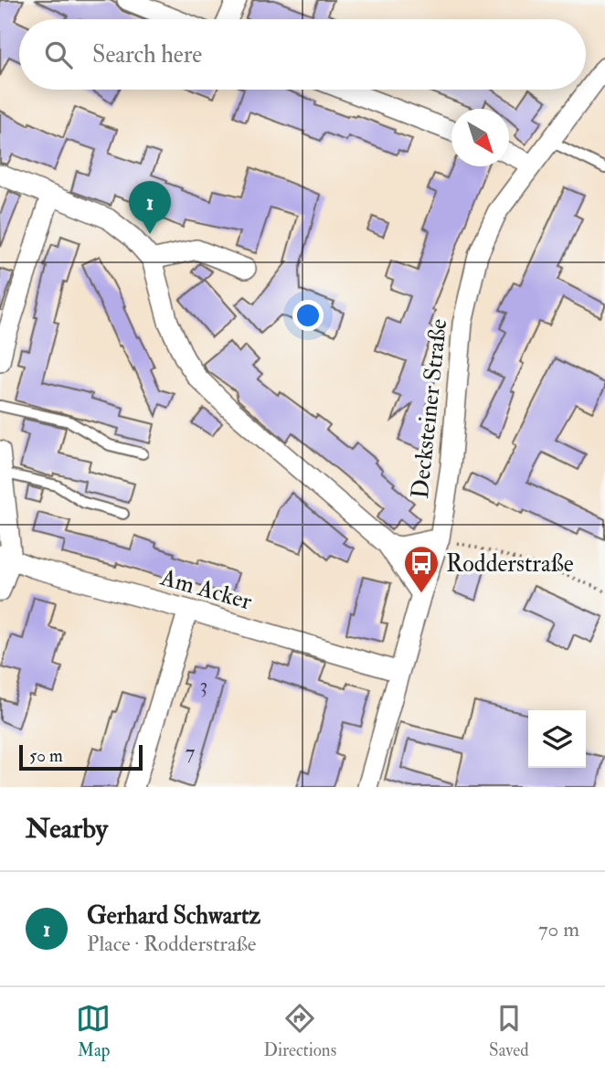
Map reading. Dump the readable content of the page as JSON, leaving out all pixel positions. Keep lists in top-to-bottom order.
{
  "streets": {
    "street": ["Decksteiner Straße", "Am Acker"]
  },
  "crossings": [
    ["Decksteiner Straße", "Am Acker"]
  ],
  "places": {
    "bus stop": ["Rodderstraße"]
  },
  "house_numbers": ["3", "7"],
  "scale_bar": "50 m",
  "north": "bottom right",
  "page": {
    "search": "Search here",
    "pins": "1",
    "scale": "50 m",
    "heading": "Nearby",
    "list": [
      {
        "mark": "1",
        "name": "Gerhard Schwartz",
        "note": "Place · Rodderstraße",
        "value": "70 m"
      }
    ],
    "nav": ["Map", "Directions", "Saved"]
  }
}
